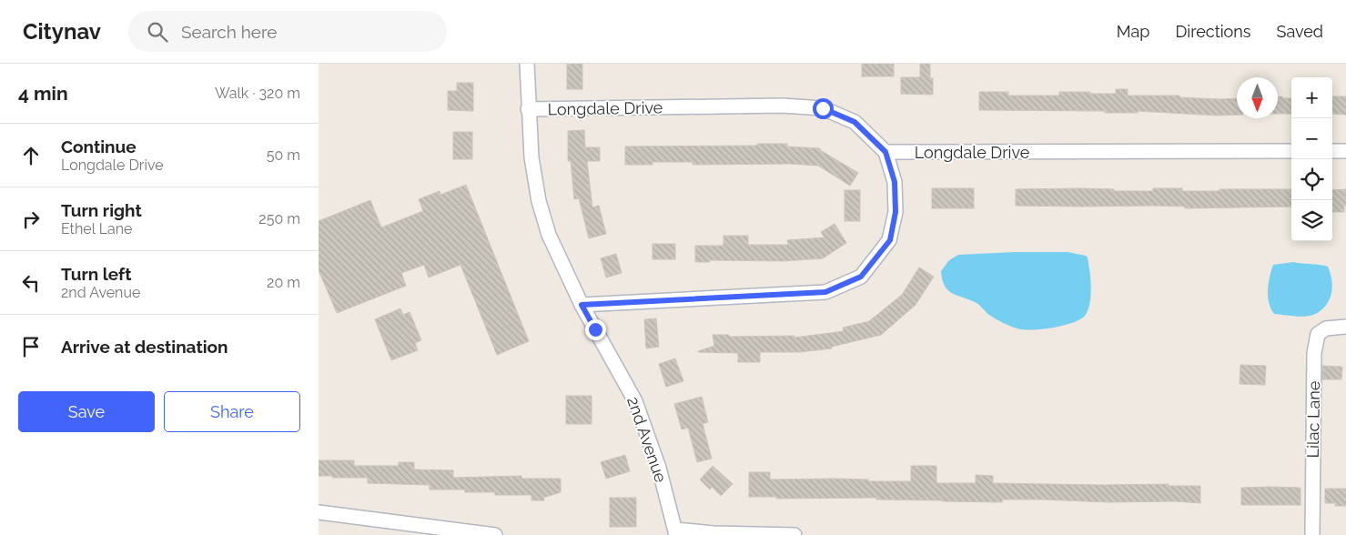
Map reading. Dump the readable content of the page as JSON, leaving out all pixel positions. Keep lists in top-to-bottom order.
{
  "streets": {
    "street": ["Longdale Drive", "Lilac Lane", "2nd Avenue"]
  },
  "crossings": [
    ["Longdale Drive", "2nd Avenue"]
  ],
  "north": "bottom",
  "page": {
    "header": "Citynav",
    "search": "Search here",
    "nav": ["Map", "Directions", "Saved"],
    "heading": ["4 min", "Walk · 320 m"],
    "map_buttons": ["+", "−"],
    "list": [
      ["Continue", "Longdale Drive", "50 m"],
      ["Turn right", "Ethel Lane", "250 m"],
      ["Turn left", "2nd Avenue", "20 m"],
      "Arrive at destination"
    ],
    "buttons": ["Save", "Share"]
  }
}
